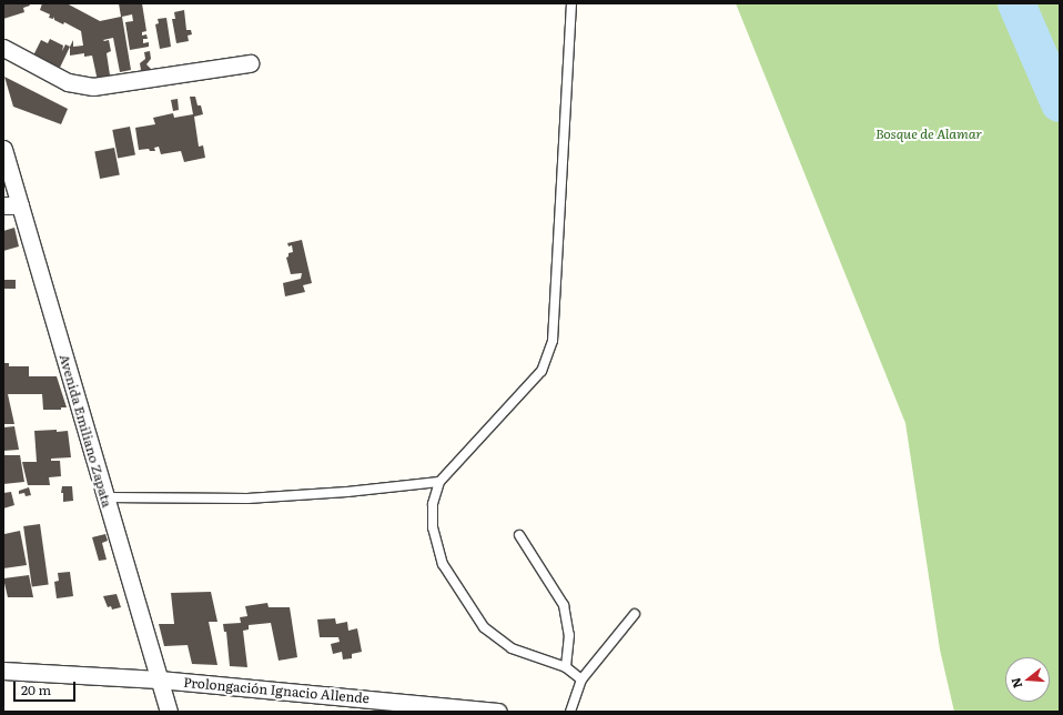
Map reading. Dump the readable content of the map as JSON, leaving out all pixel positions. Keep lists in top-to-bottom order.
{
  "streets": {
    "street": ["Avenida Emiliano Zapata", "Prolongación Ignacio Allende"]
  },
  "crossings": [
    ["Avenida Emiliano Zapata", "Prolongación Ignacio Allende"]
  ],
  "parks": ["Bosque de Alamar"],
  "scale_bar": "20 m",
  "north": "left"
}
